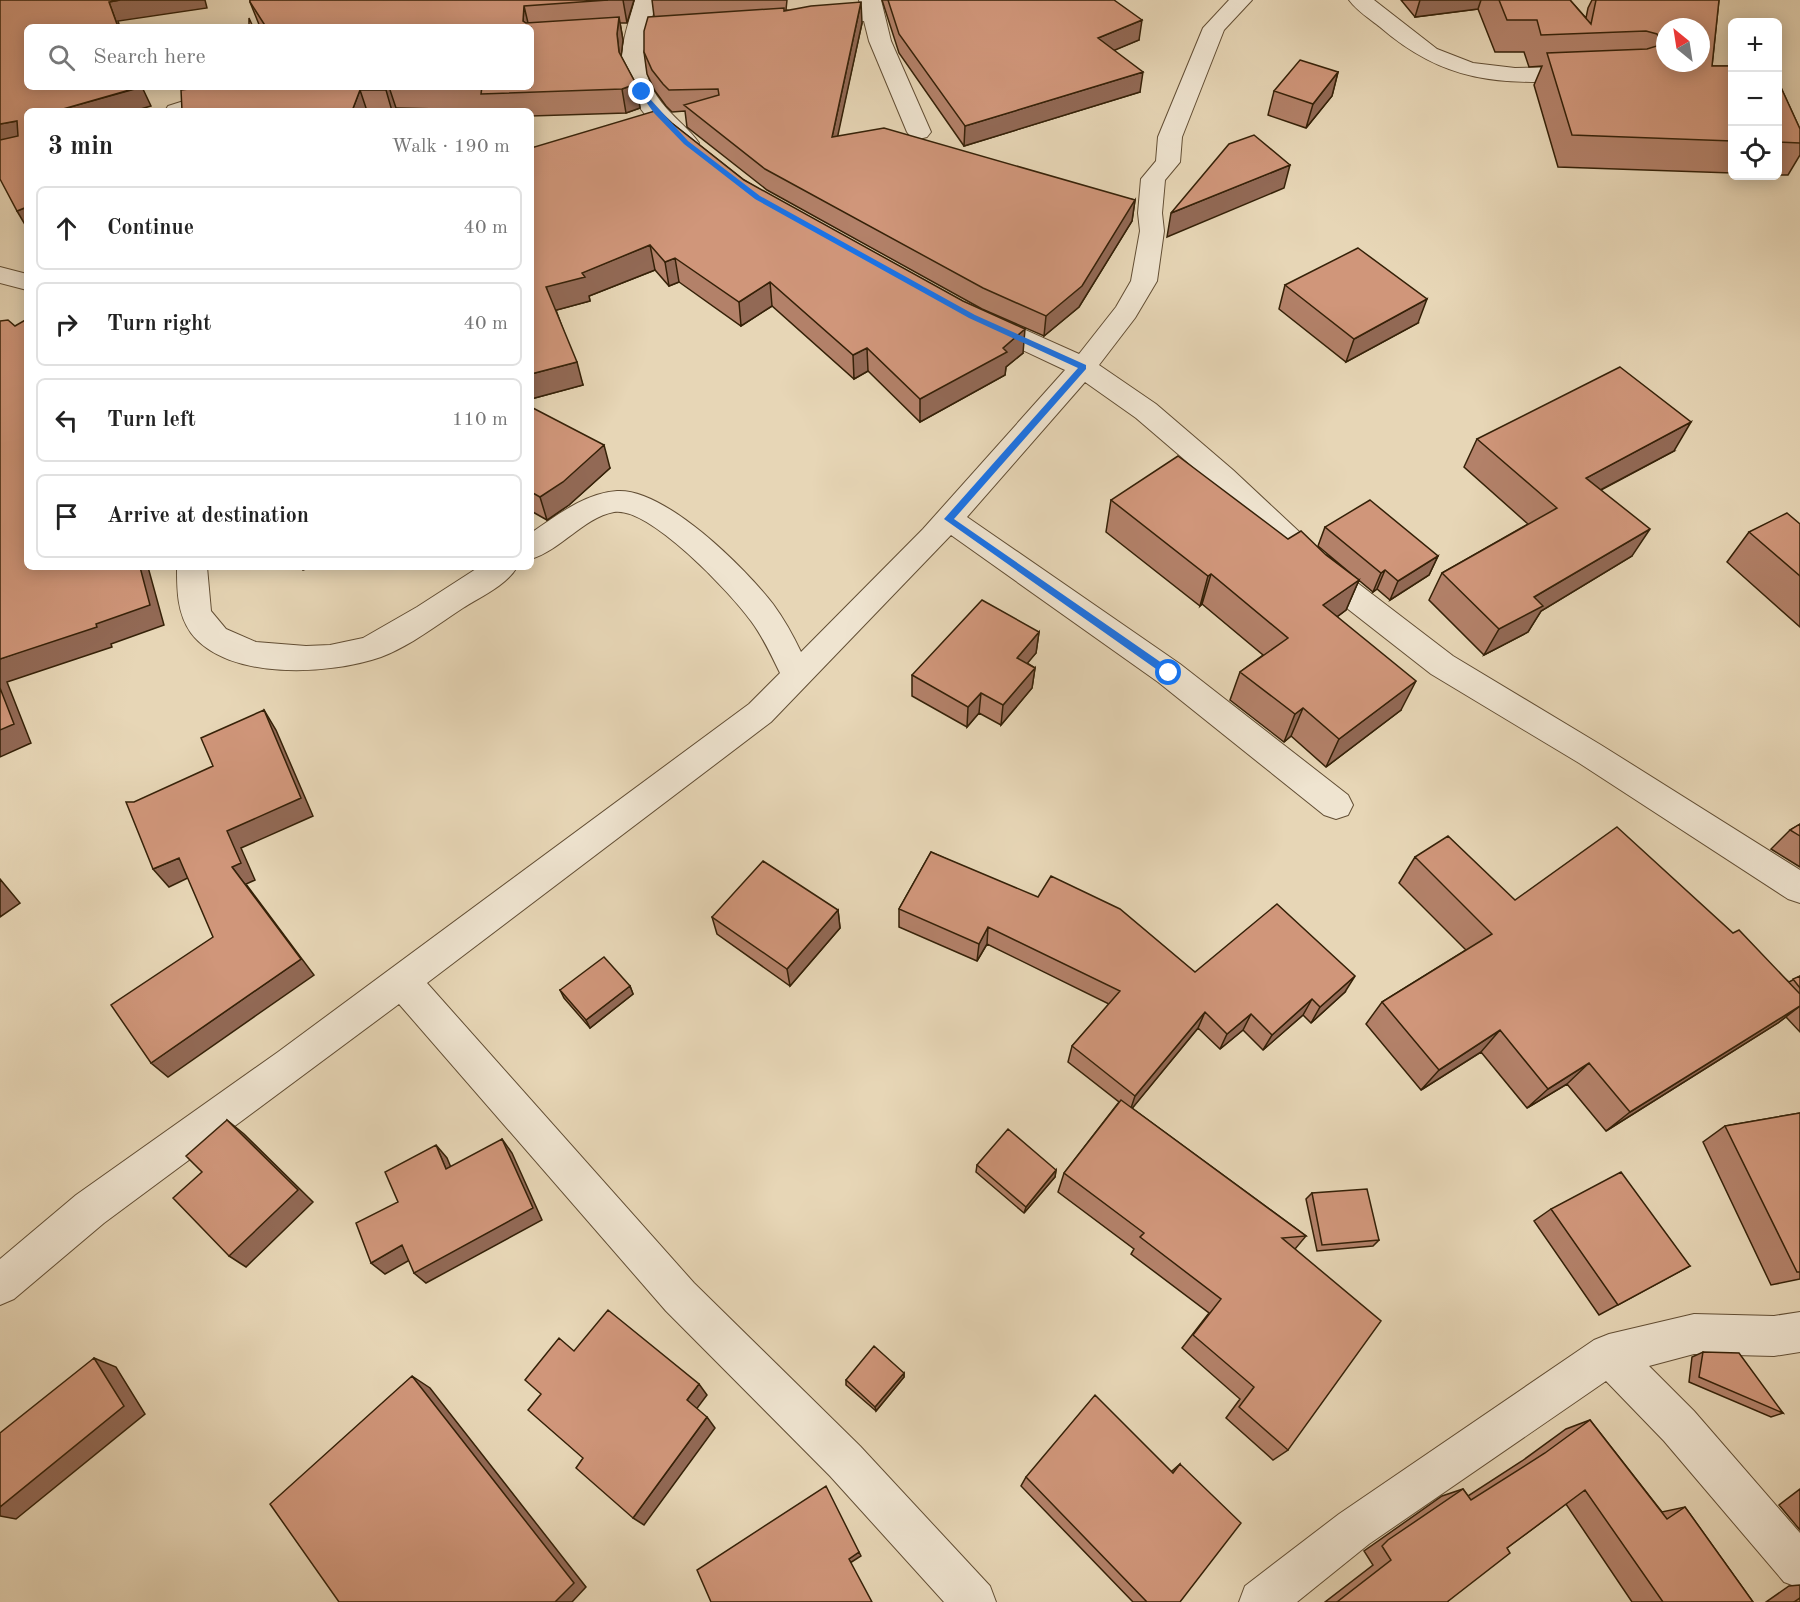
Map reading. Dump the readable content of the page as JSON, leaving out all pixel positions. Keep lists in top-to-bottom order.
{
  "north": "top left",
  "page": {
    "map_buttons": ["+", "−"],
    "search": "Search here",
    "heading": ["3 min", "Walk · 190 m"],
    "list": [
      ["Continue", "40 m"],
      ["Turn right", "40 m"],
      ["Turn left", "110 m"],
      "Arrive at destination"
    ]
  }
}
